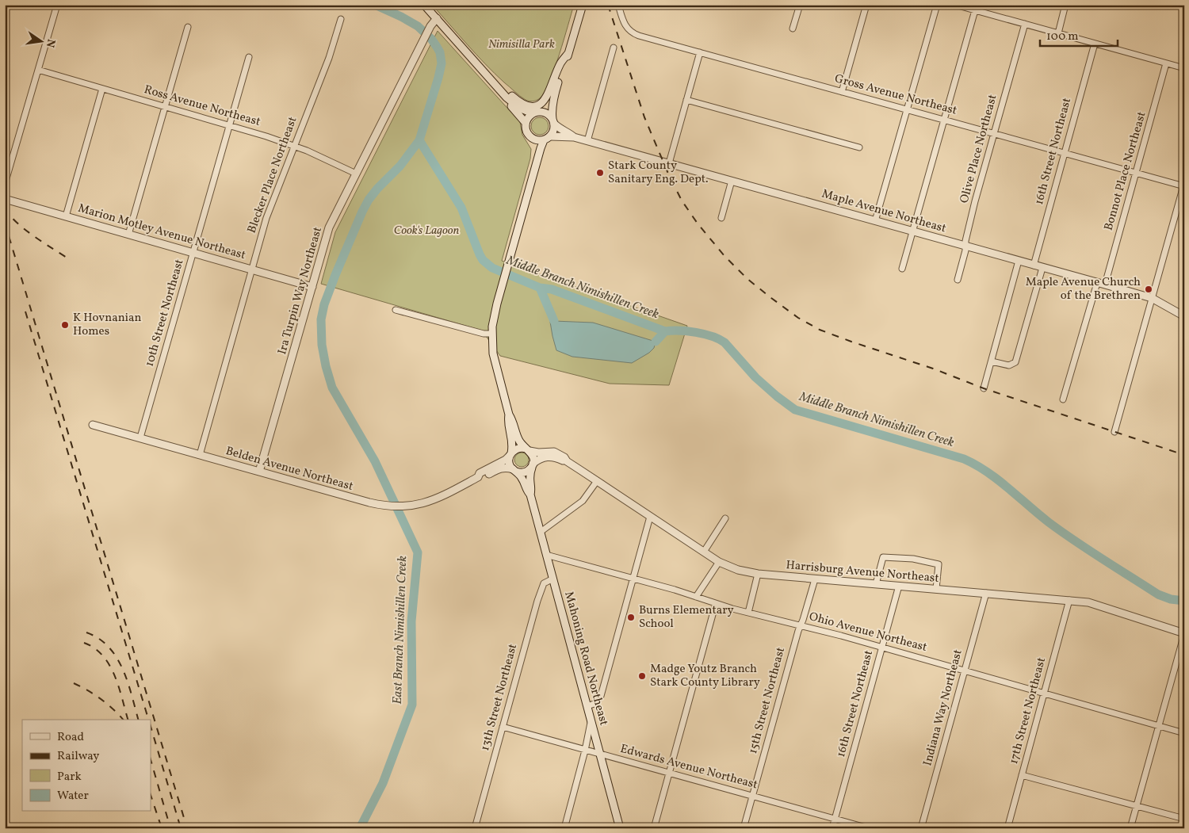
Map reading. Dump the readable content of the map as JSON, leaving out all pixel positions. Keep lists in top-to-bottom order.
{
  "streets": {
    "street": [
      "Gross Avenue Northeast",
      "Ross Avenue Northeast",
      "Olive Place Northeast",
      "16th Street Northeast",
      "Bonnot Place Northeast",
      "Blecker Place Northeast",
      "Maple Avenue Northeast",
      "Marion Motley Avenue Northeast",
      "Ira Turpin Way Northeast",
      "10th Street Northeast",
      "Belden Avenue Northeast",
      "Harrisburg Avenue Northeast",
      "Ohio Avenue Northeast",
      "Mahoning Road Northeast",
      "13th Street Northeast",
      "15th Street Northeast",
      "Indiana Way Northeast",
      "17th Street Northeast",
      "Edwards Avenue Northeast"
    ]
  },
  "crossings": [
    ["Gross Avenue Northeast", "Olive Place Northeast"],
    ["Gross Avenue Northeast", "16th Street Northeast"],
    ["Gross Avenue Northeast", "Bonnot Place Northeast"],
    ["Ross Avenue Northeast", "Blecker Place Northeast"],
    ["Ross Avenue Northeast", "Ira Turpin Way Northeast"],
    ["Ross Avenue Northeast", "10th Street Northeast"],
    ["Olive Place Northeast", "Maple Avenue Northeast"],
    ["16th Street Northeast", "Maple Avenue Northeast"],
    ["16th Street Northeast", "Harrisburg Avenue Northeast"],
    ["16th Street Northeast", "Ohio Avenue Northeast"],
    ["16th Street Northeast", "Edwards Avenue Northeast"],
    ["Bonnot Place Northeast", "Maple Avenue Northeast"],
    ["Blecker Place Northeast", "Marion Motley Avenue Northeast"],
    ["Blecker Place Northeast", "Belden Avenue Northeast"],
    ["Marion Motley Avenue Northeast", "Ira Turpin Way Northeast"],
    ["Marion Motley Avenue Northeast", "10th Street Northeast"],
    ["Ira Turpin Way Northeast", "Belden Avenue Northeast"],
    ["10th Street Northeast", "Belden Avenue Northeast"],
    ["Belden Avenue Northeast", "Harrisburg Avenue Northeast"],
    ["Belden Avenue Northeast", "Mahoning Road Northeast"],
    ["Harrisburg Avenue Northeast", "Mahoning Road Northeast"],
    ["Harrisburg Avenue Northeast", "15th Street Northeast"],
    ["Harrisburg Avenue Northeast", "Indiana Way Northeast"],
    ["Harrisburg Avenue Northeast", "17th Street Northeast"],
    ["Ohio Avenue Northeast", "Mahoning Road Northeast"],
    ["Ohio Avenue Northeast", "15th Street Northeast"],
    ["Ohio Avenue Northeast", "Indiana Way Northeast"],
    ["Ohio Avenue Northeast", "17th Street Northeast"],
    ["Mahoning Road Northeast", "13th Street Northeast"],
    ["Mahoning Road Northeast", "Edwards Avenue Northeast"],
    ["13th Street Northeast", "Edwards Avenue Northeast"],
    ["15th Street Northeast", "Edwards Avenue Northeast"]
  ],
  "water": ["Middle Branch Nimishillen Creek", "East Branch Nimishillen Creek"],
  "parks": ["Nimisilla Park", "Cook's Lagoon"],
  "places": [
    "Stark County Sanitary Eng. Dept.",
    "Maple Avenue Church of the Brethren",
    "K Hovnanian Homes",
    "Burns Elementary School",
    "Madge Youtz Branch Stark County Library"
  ],
  "legend": [
    "Road",
    "Railway",
    "Park",
    "Water"
  ],
  "scale_bar": "100 m",
  "north": "right"
}
